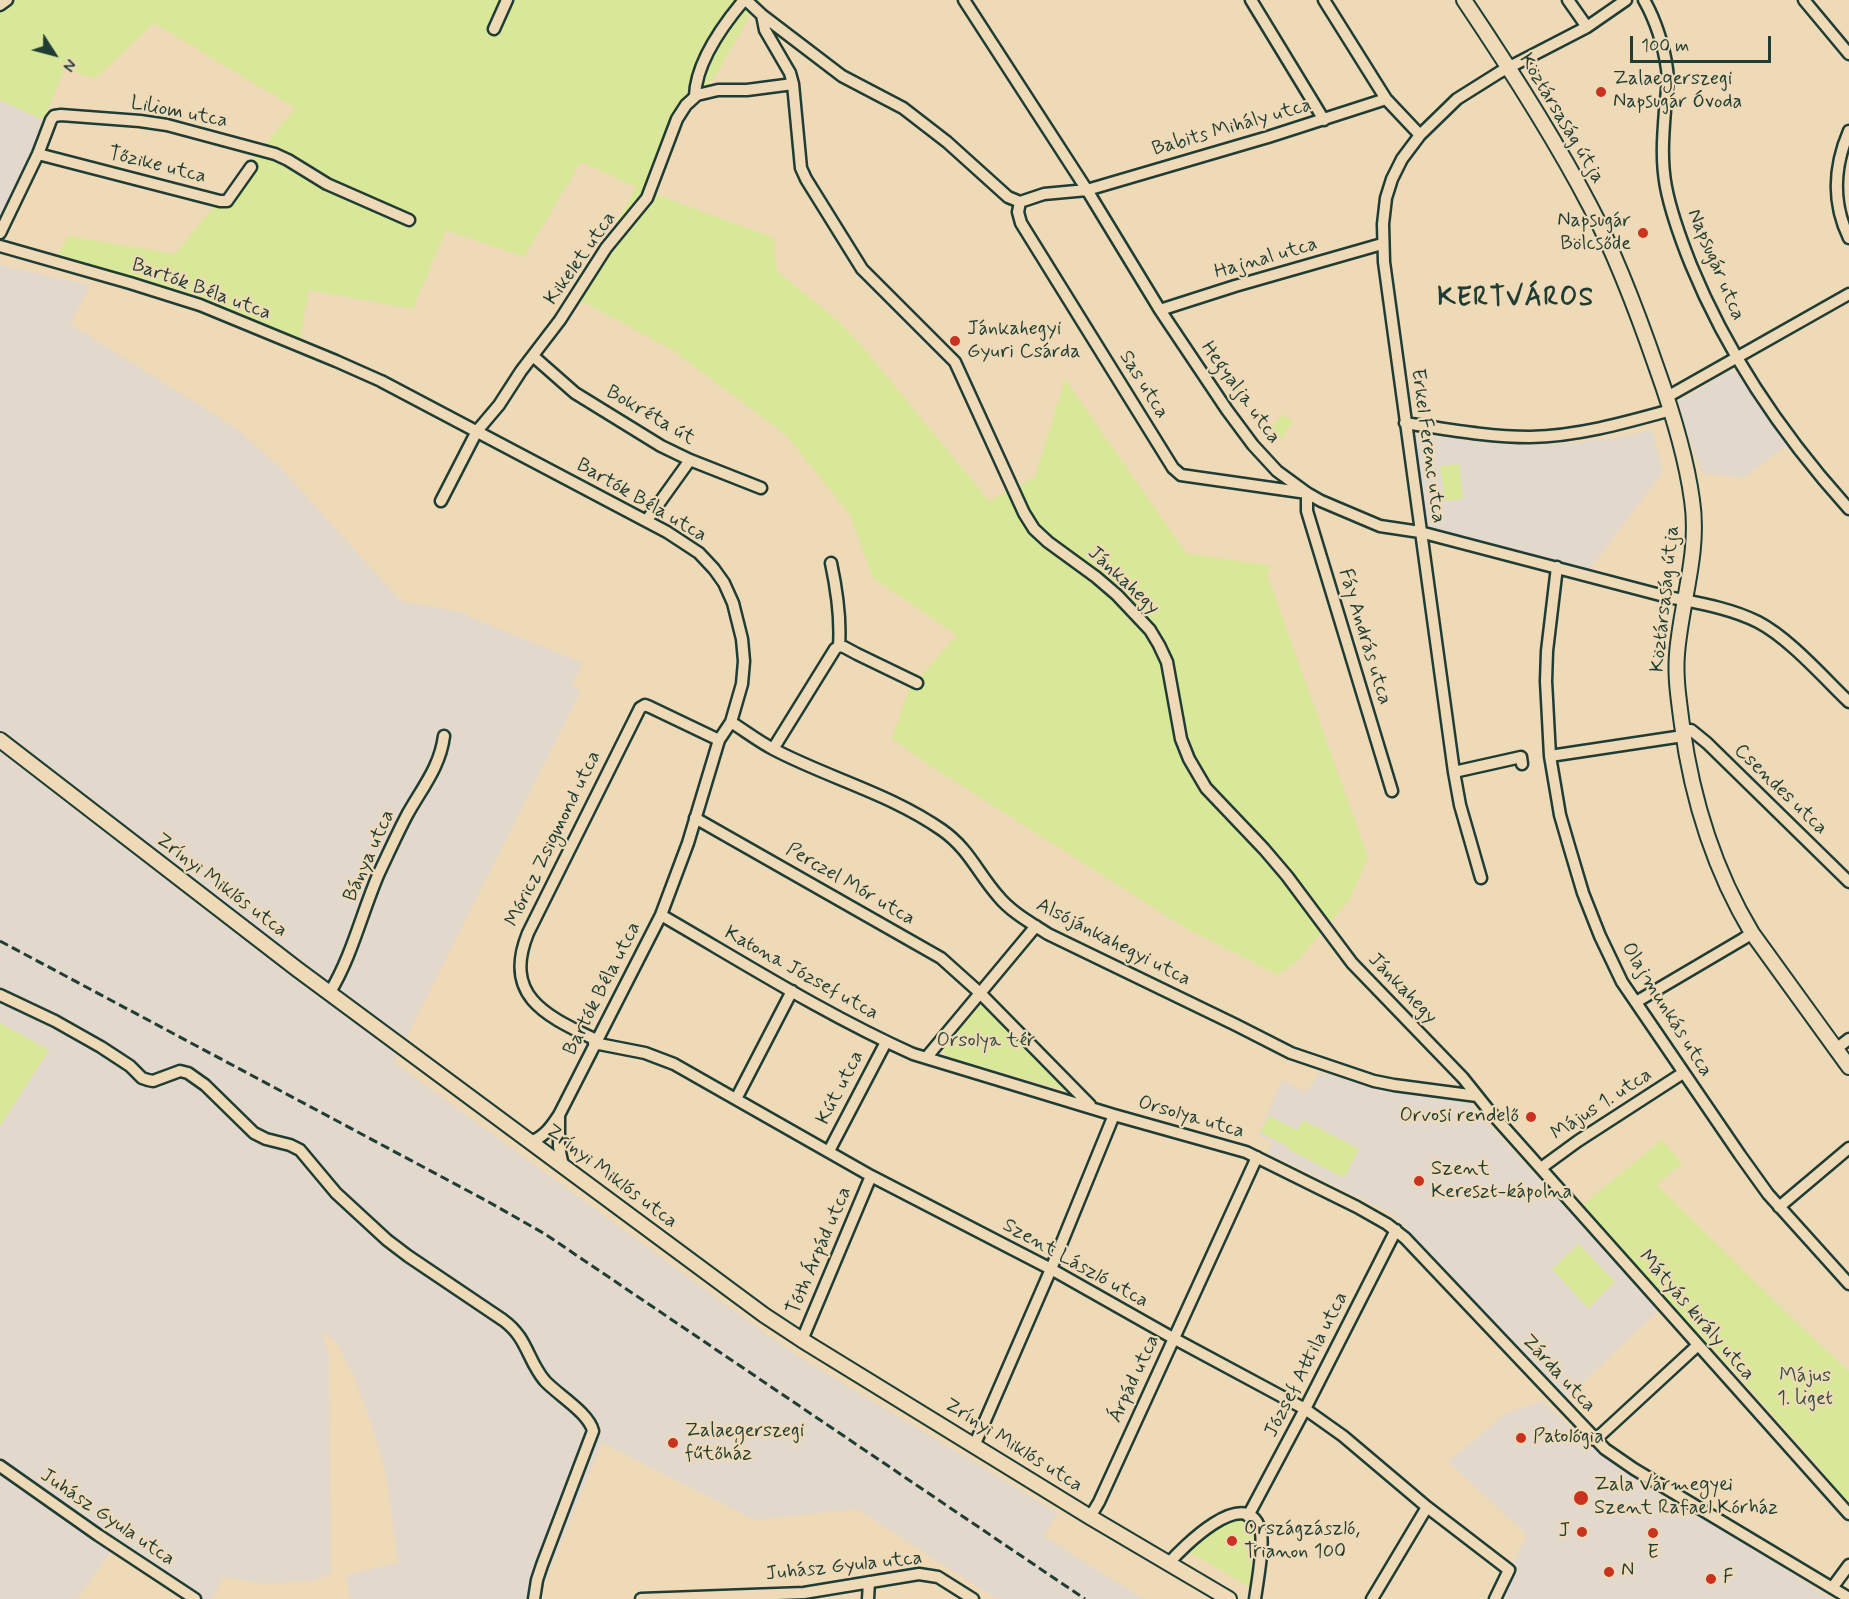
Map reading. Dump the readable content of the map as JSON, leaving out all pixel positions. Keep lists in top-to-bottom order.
{
  "streets": {
    "main road": ["Köztársaság útja", "Zrínyi Miklós utca"],
    "street": [
      "Liliom utca",
      "Babits Mihály utca",
      "Tőzike utca",
      "Kikelet utca",
      "Hajnal utca",
      "Napsugár utca",
      "Bartók Béla utca",
      "Sas utca",
      "Hegyalja utca",
      "Bokréta út",
      "Erkel Ferenc utca",
      "Jánkahegy",
      "Fáy András utca",
      "Csendes utca",
      "Móricz Zsigmond utca",
      "Bánya utca",
      "Perczel Mór utca",
      "Alsójánkahegyi utca",
      "Katona József utca",
      "Olajmunkás utca",
      "Kút utca",
      "Május 1. utca",
      "Orsolya utca",
      "Tóth Árpád utca",
      "Szent László utca",
      "Mátyás király utca",
      "József Attila utca",
      "Zárda utca",
      "Árpád utca",
      "Juhász Gyula utca"
    ]
  },
  "crossings": [
    ["Liliom utca", "Tőzike utca"],
    ["Köztársaság útja", "Hegyalja utca"],
    ["Köztársaság útja", "Erkel Ferenc utca"],
    ["Köztársaság útja", "Csendes utca"],
    ["Babits Mihály utca", "Hegyalja utca"],
    ["Kikelet utca", "Bartók Béla utca"],
    ["Kikelet utca", "Bokréta út"],
    ["Hajnal utca", "Hegyalja utca"],
    ["Hajnal utca", "Erkel Ferenc utca"],
    ["Bartók Béla utca", "Móricz Zsigmond utca"],
    ["Bartók Béla utca", "Perczel Mór utca"],
    ["Bartók Béla utca", "Alsójánkahegyi utca"],
    ["Bartók Béla utca", "Katona József utca"],
    ["Bartók Béla utca", "Szent László utca"],
    ["Sas utca", "Hegyalja utca"],
    ["Sas utca", "Fáy András utca"],
    ["Hegyalja utca", "Erkel Ferenc utca"],
    ["Hegyalja utca", "Fáy András utca"],
    ["Hegyalja utca", "Olajmunkás utca"],
    ["Jánkahegy", "Alsójánkahegyi utca"],
    ["Jánkahegy", "Mátyás király utca"],
    ["Móricz Zsigmond utca", "Szent László utca"],
    ["Bánya utca", "Zrínyi Miklós utca"],
    ["Zrínyi Miklós utca", "Tóth Árpád utca"],
    ["Zrínyi Miklós utca", "Árpád utca"],
    ["Alsójánkahegyi utca", "Mátyás király utca"],
    ["Katona József utca", "Kút utca"],
    ["Olajmunkás utca", "Május 1. utca"],
    ["Kút utca", "Szent László utca"],
    ["Május 1. utca", "Mátyás király utca"],
    ["Orsolya utca", "Zárda utca"],
    ["Orsolya utca", "Árpád utca"],
    ["Tóth Árpád utca", "Szent László utca"],
    ["Szent László utca", "József Attila utca"],
    ["Szent László utca", "Árpád utca"],
    ["József Attila utca", "Zárda utca"],
    ["Zárda utca", "Árpád utca"]
  ],
  "districts": ["KERTVÁROS"],
  "parks": ["Orsolya tér", "Május 1. liget"],
  "places": [
    "Zalaegerszegi Napsugár Óvoda",
    "Napsugár Bölcsőde",
    "Jánkahegyi Gyuri Csárda",
    "Orvosi rendelő",
    "Szent Kereszt-kápolna",
    "Patológia",
    "Zalaegerszegi fűtőház",
    "Zala Vármegyei Szent Rafael Kórház",
    "J",
    "E",
    "Országzászló, Trianon 100",
    "N",
    "F"
  ],
  "scale_bar": "100 m",
  "north": "bottom right"
}
